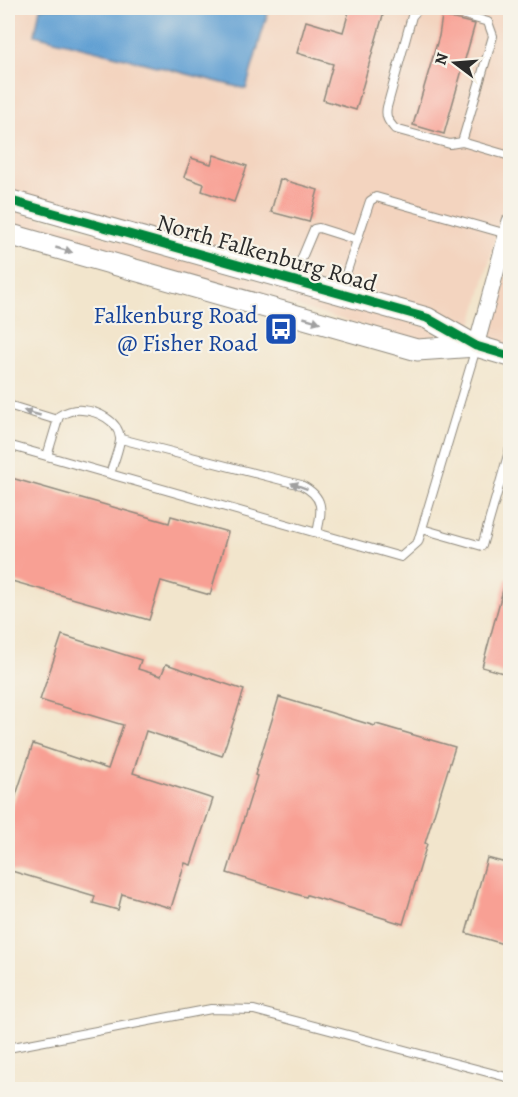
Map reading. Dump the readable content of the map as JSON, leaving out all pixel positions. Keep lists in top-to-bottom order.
{
  "streets": {
    "street": ["North Falkenburg Road"]
  },
  "places": {
    "bus stop": ["Falkenburg Road @ Fisher Road"]
  },
  "north": "left"
}
